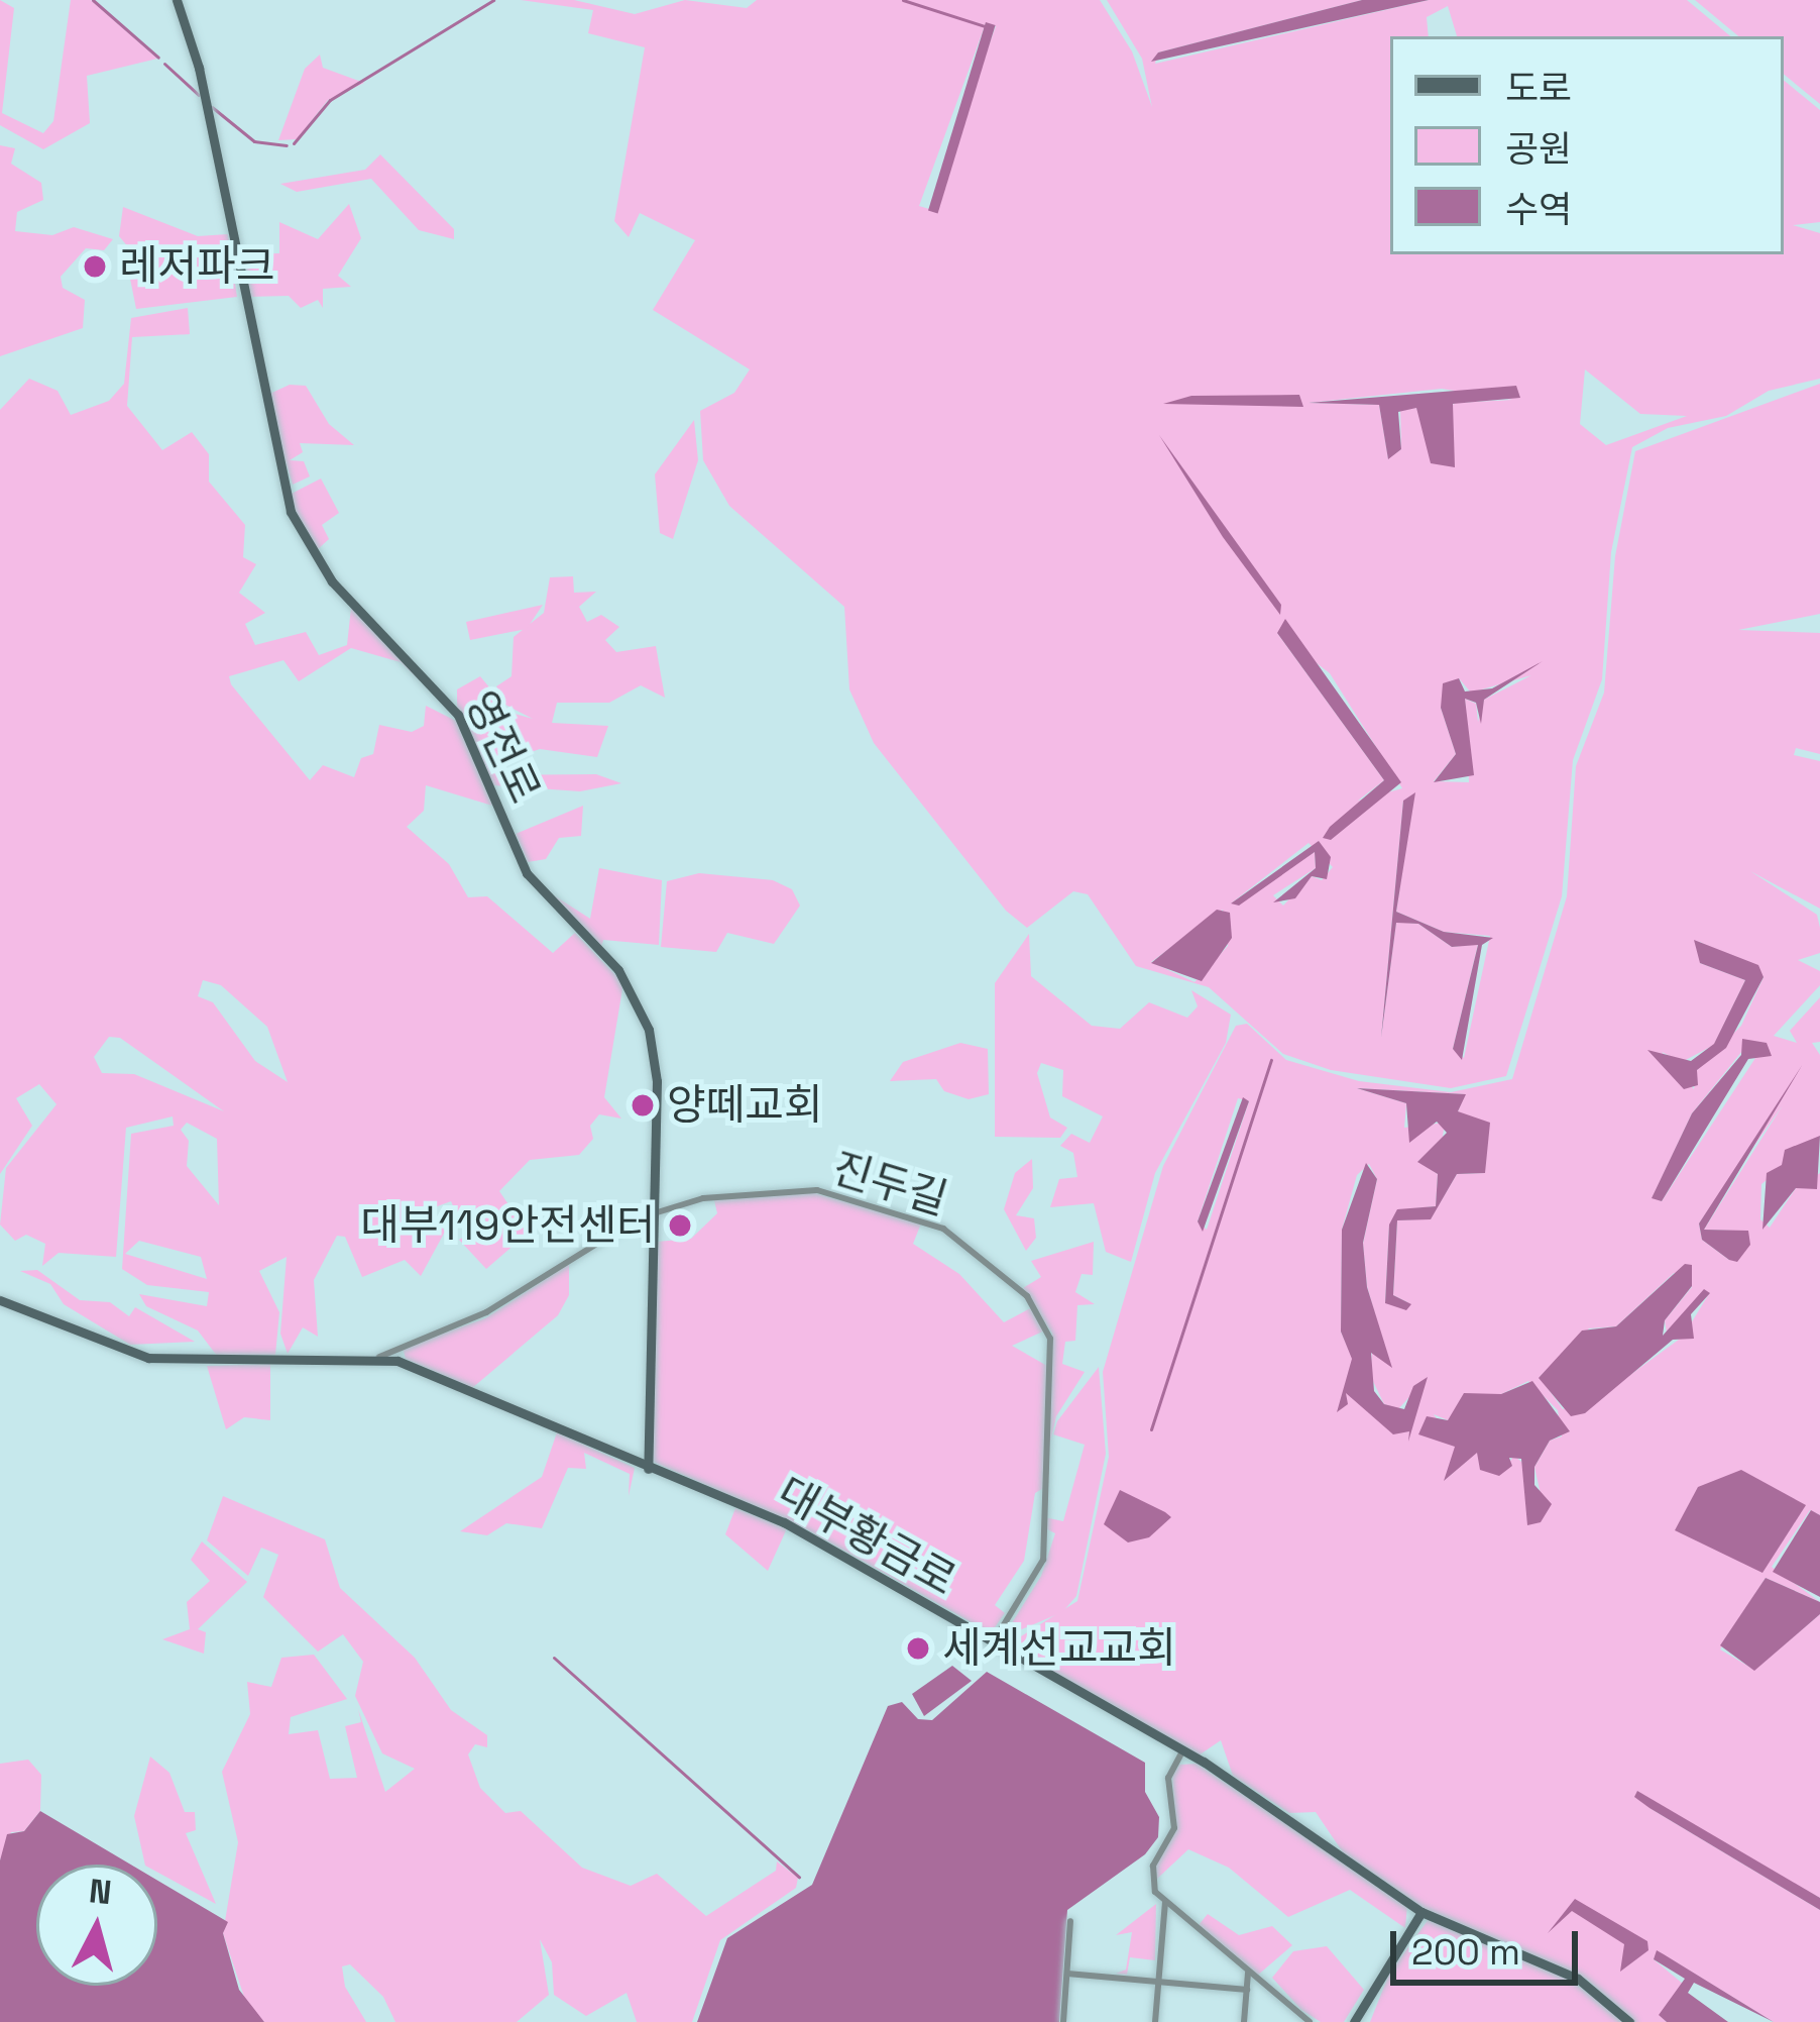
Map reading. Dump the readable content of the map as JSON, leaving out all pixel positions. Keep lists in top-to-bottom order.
{
  "streets": {
    "main road": ["영전로", "대부황금로"],
    "street": ["진두길"]
  },
  "crossings": [
    ["영전로", "진두길"],
    ["영전로", "대부황금로"],
    ["진두길", "대부황금로"]
  ],
  "places": [
    "레저파크",
    "양떼교회",
    "대부119안전센터",
    "세계선교교회"
  ],
  "legend": ["도로", "공원", "수역"],
  "scale_bar": "200 m",
  "north": "top"
}
